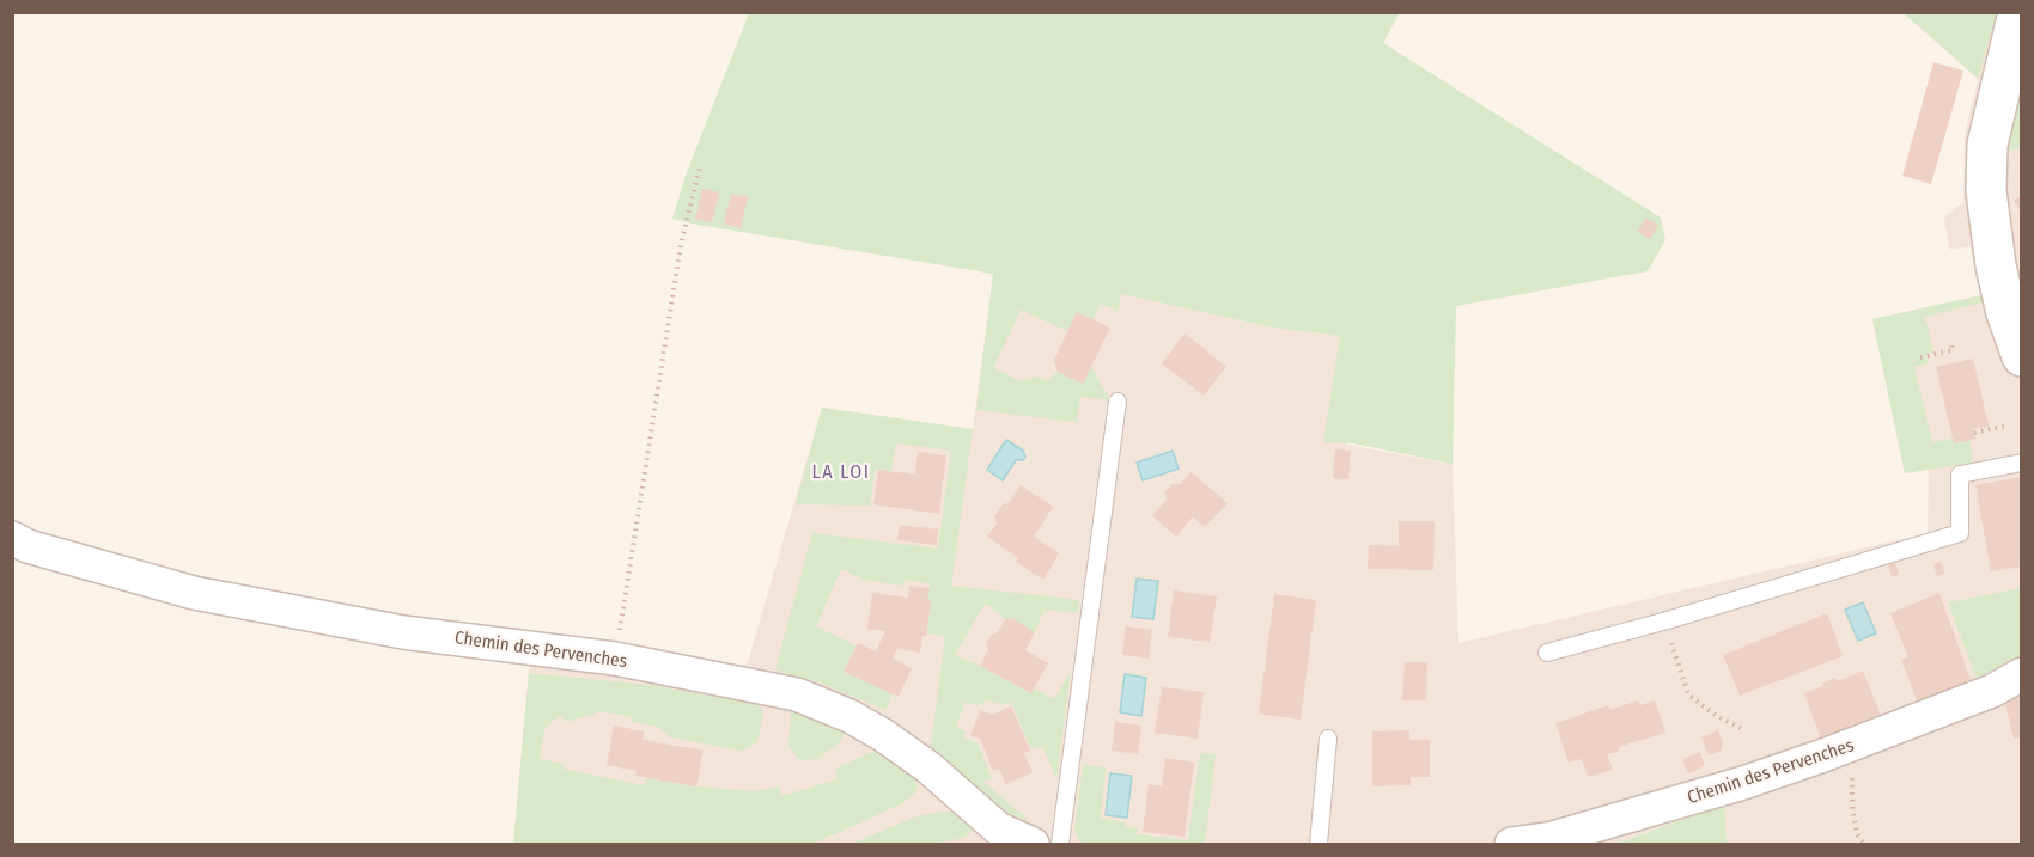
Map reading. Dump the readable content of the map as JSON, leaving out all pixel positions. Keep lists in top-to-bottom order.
{
  "streets": {
    "street": ["Chemin des Pervenches"]
  },
  "districts": ["LA LOI"]
}
